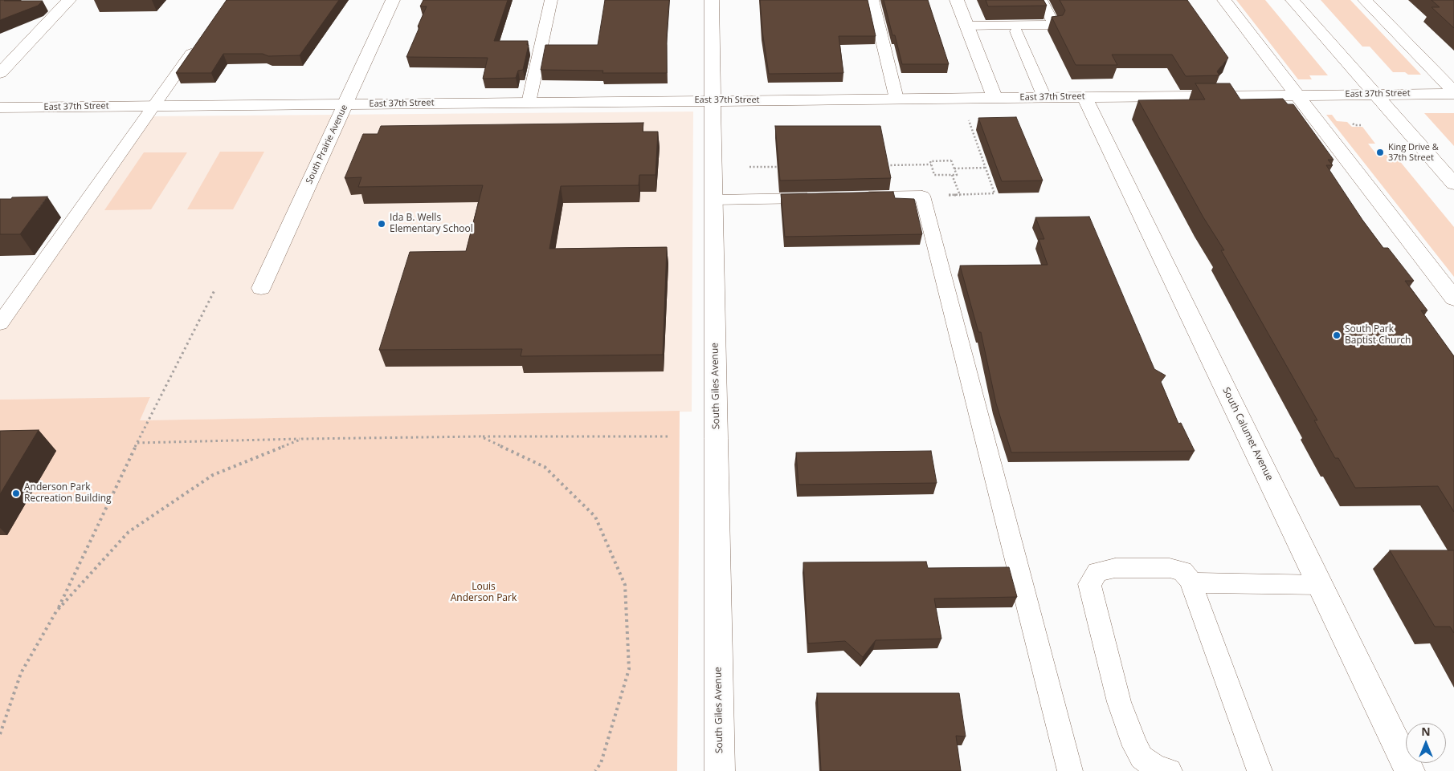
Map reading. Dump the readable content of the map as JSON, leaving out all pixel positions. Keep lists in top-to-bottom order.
{
  "streets": {
    "street": [
      "East 37th Street",
      "South Prairie Avenue",
      "South Giles Avenue",
      "South Calumet Avenue"
    ]
  },
  "crossings": [
    ["East 37th Street", "South Prairie Avenue"],
    ["East 37th Street", "South Giles Avenue"],
    ["East 37th Street", "South Calumet Avenue"]
  ],
  "parks": ["Louis Anderson Park"],
  "places": [
    "King Drive & 37th Street",
    "Ida B. Wells Elementary School",
    "South Park Baptist Church",
    "Anderson Park Recreation Building"
  ],
  "north": "top"
}
